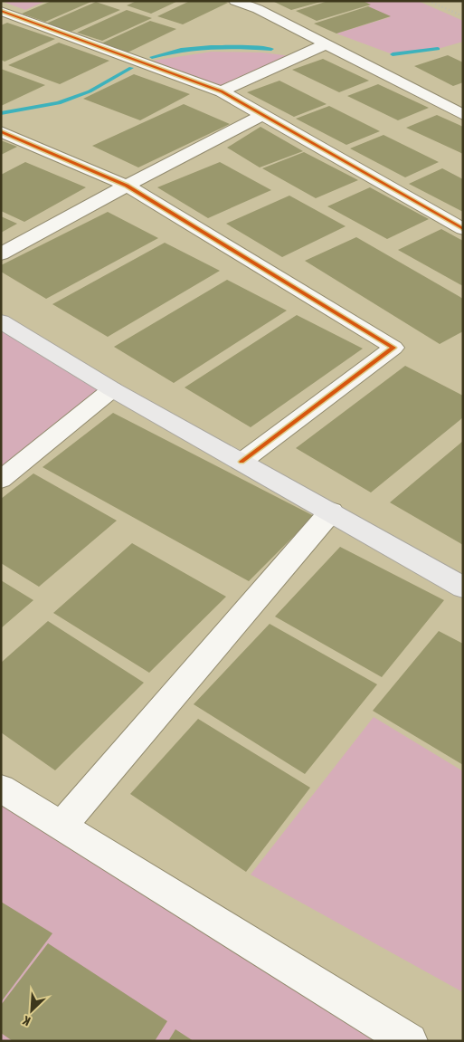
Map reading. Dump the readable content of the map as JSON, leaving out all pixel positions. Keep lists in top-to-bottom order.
{
  "north": "bottom left"
}
